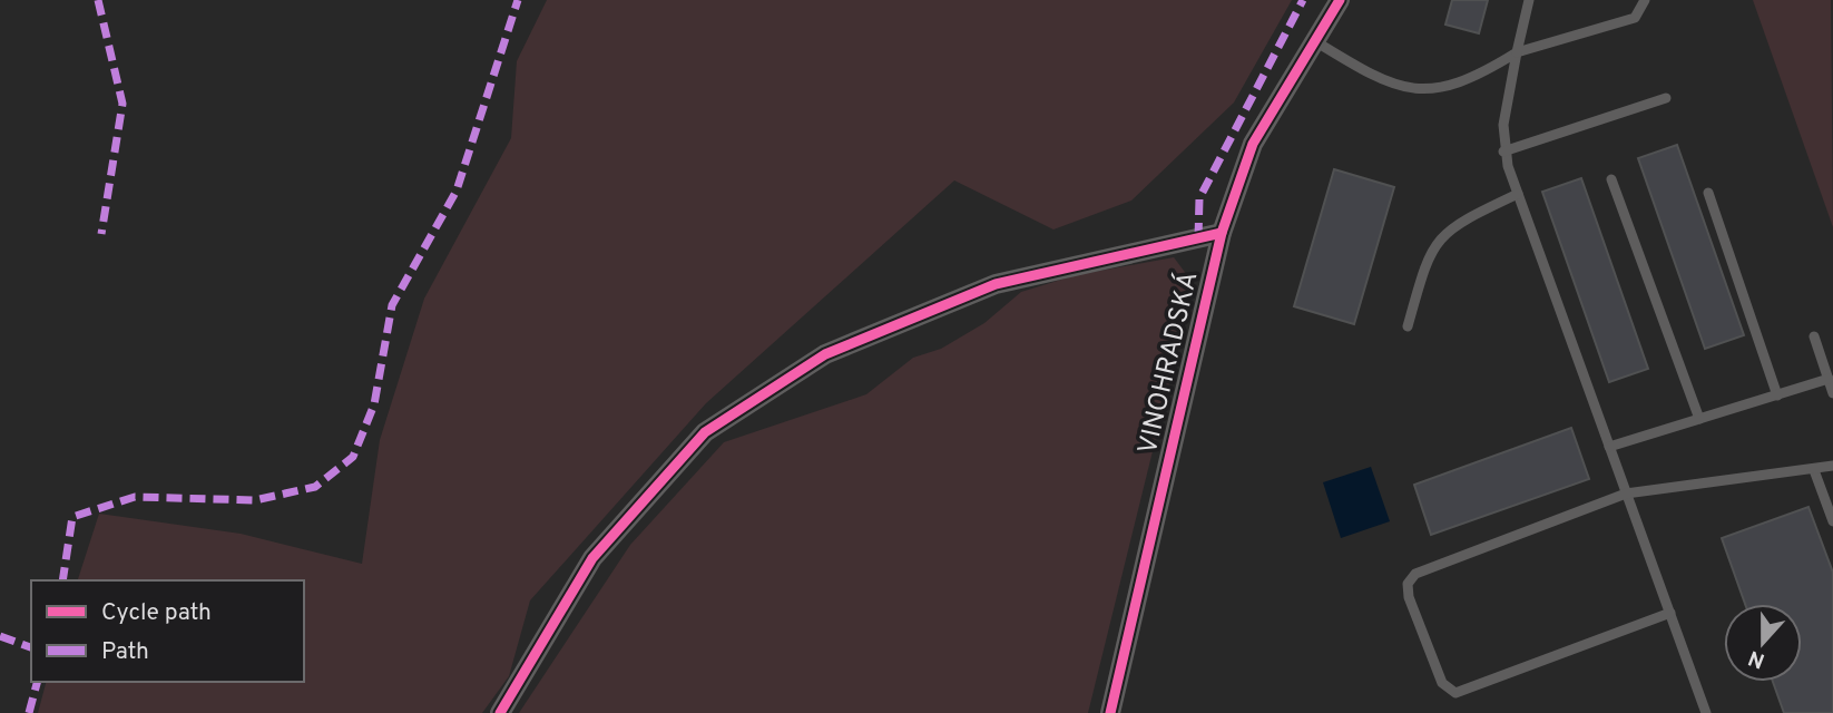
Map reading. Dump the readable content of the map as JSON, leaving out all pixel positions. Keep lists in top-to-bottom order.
{
  "streets": {
    "street": ["VINOHRADSKÁ"]
  },
  "legend": ["Cycle path", "Path"],
  "north": "bottom"
}
